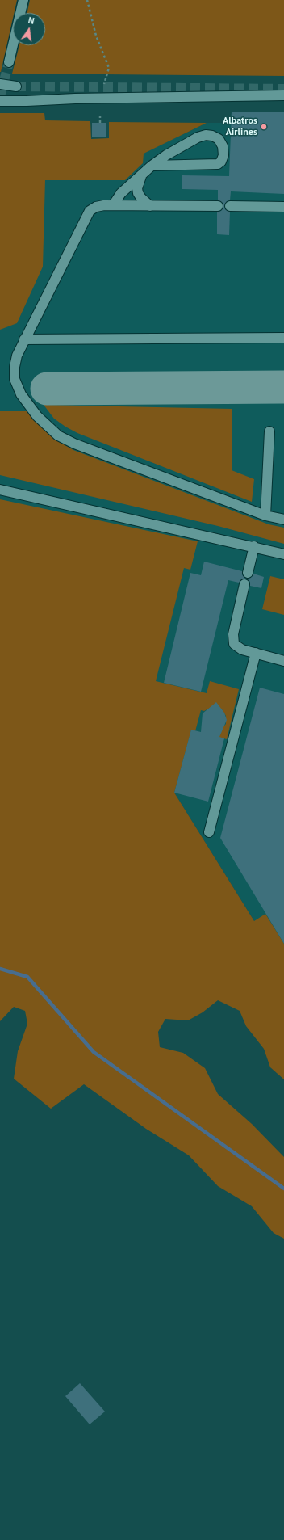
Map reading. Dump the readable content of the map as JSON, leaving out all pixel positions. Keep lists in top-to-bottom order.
{
  "places": ["Albatros Airlines"],
  "north": "top"
}
